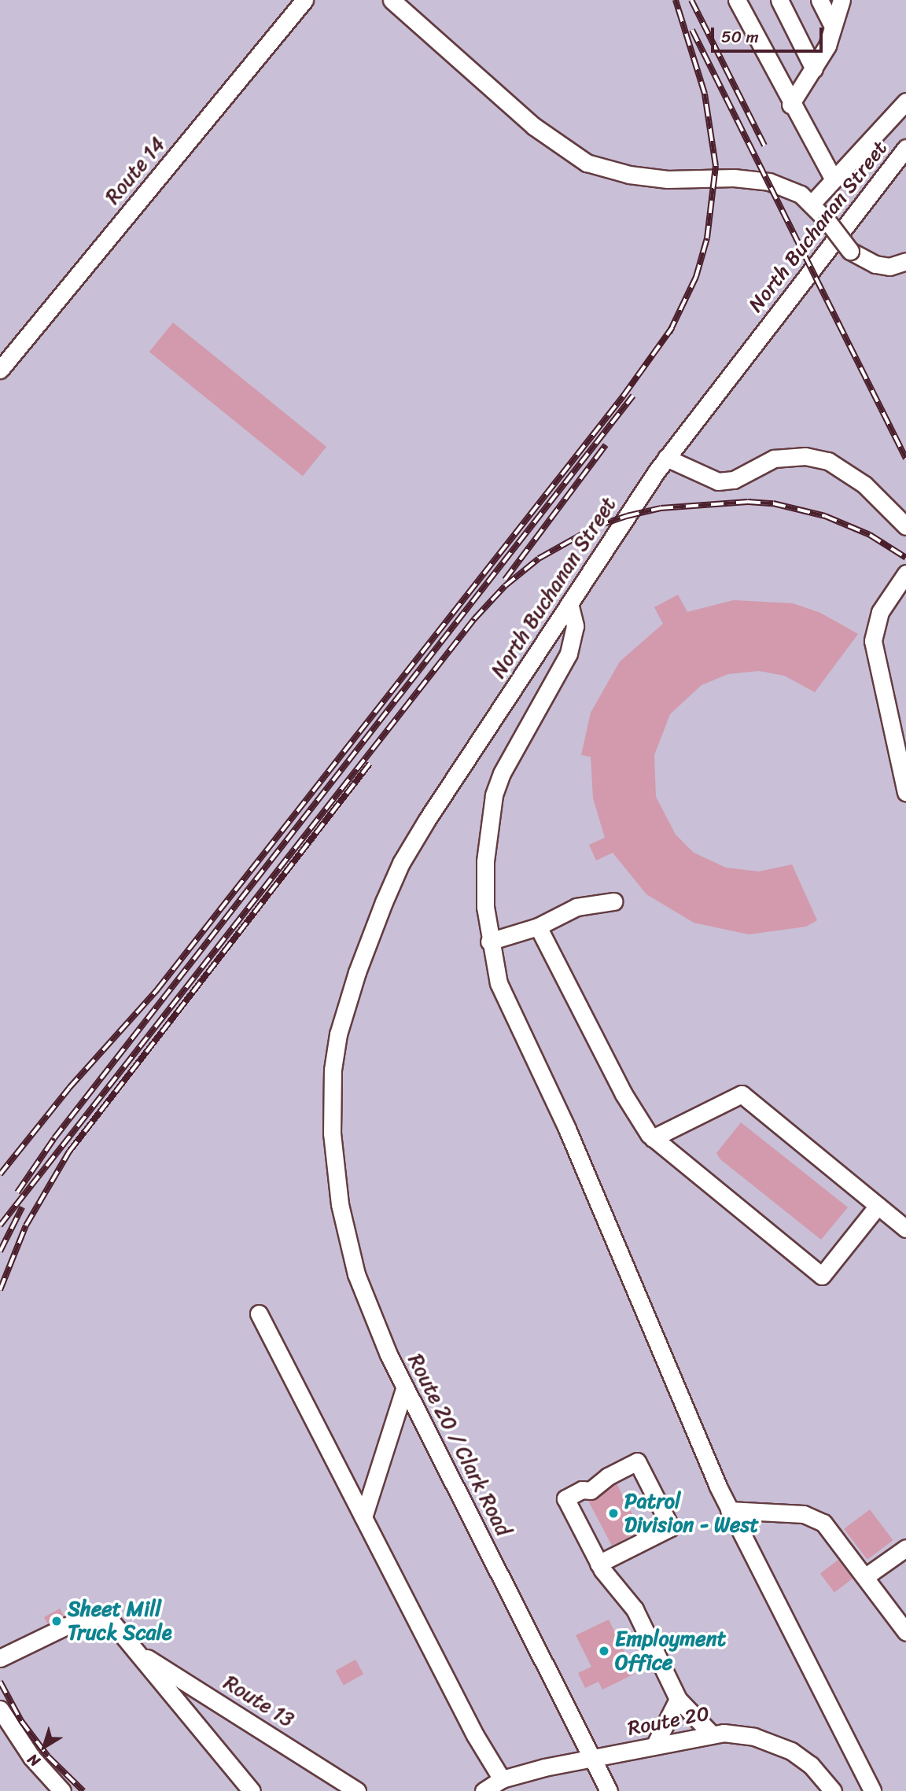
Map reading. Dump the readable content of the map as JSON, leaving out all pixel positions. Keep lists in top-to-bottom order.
{
  "streets": {
    "street": [
      "Route 14",
      "North Buchanan Street",
      "Route 20 / Clark Road",
      "Route 13",
      "Route 20"
    ]
  },
  "crossings": [
    ["North Buchanan Street", "Route 20 / Clark Road"],
    ["Route 20 / Clark Road", "Route 20"]
  ],
  "places": ["Patrol Division - West", "Sheet Mill Truck Scale", "Employment Office"],
  "scale_bar": "50 m",
  "north": "bottom left"
}
